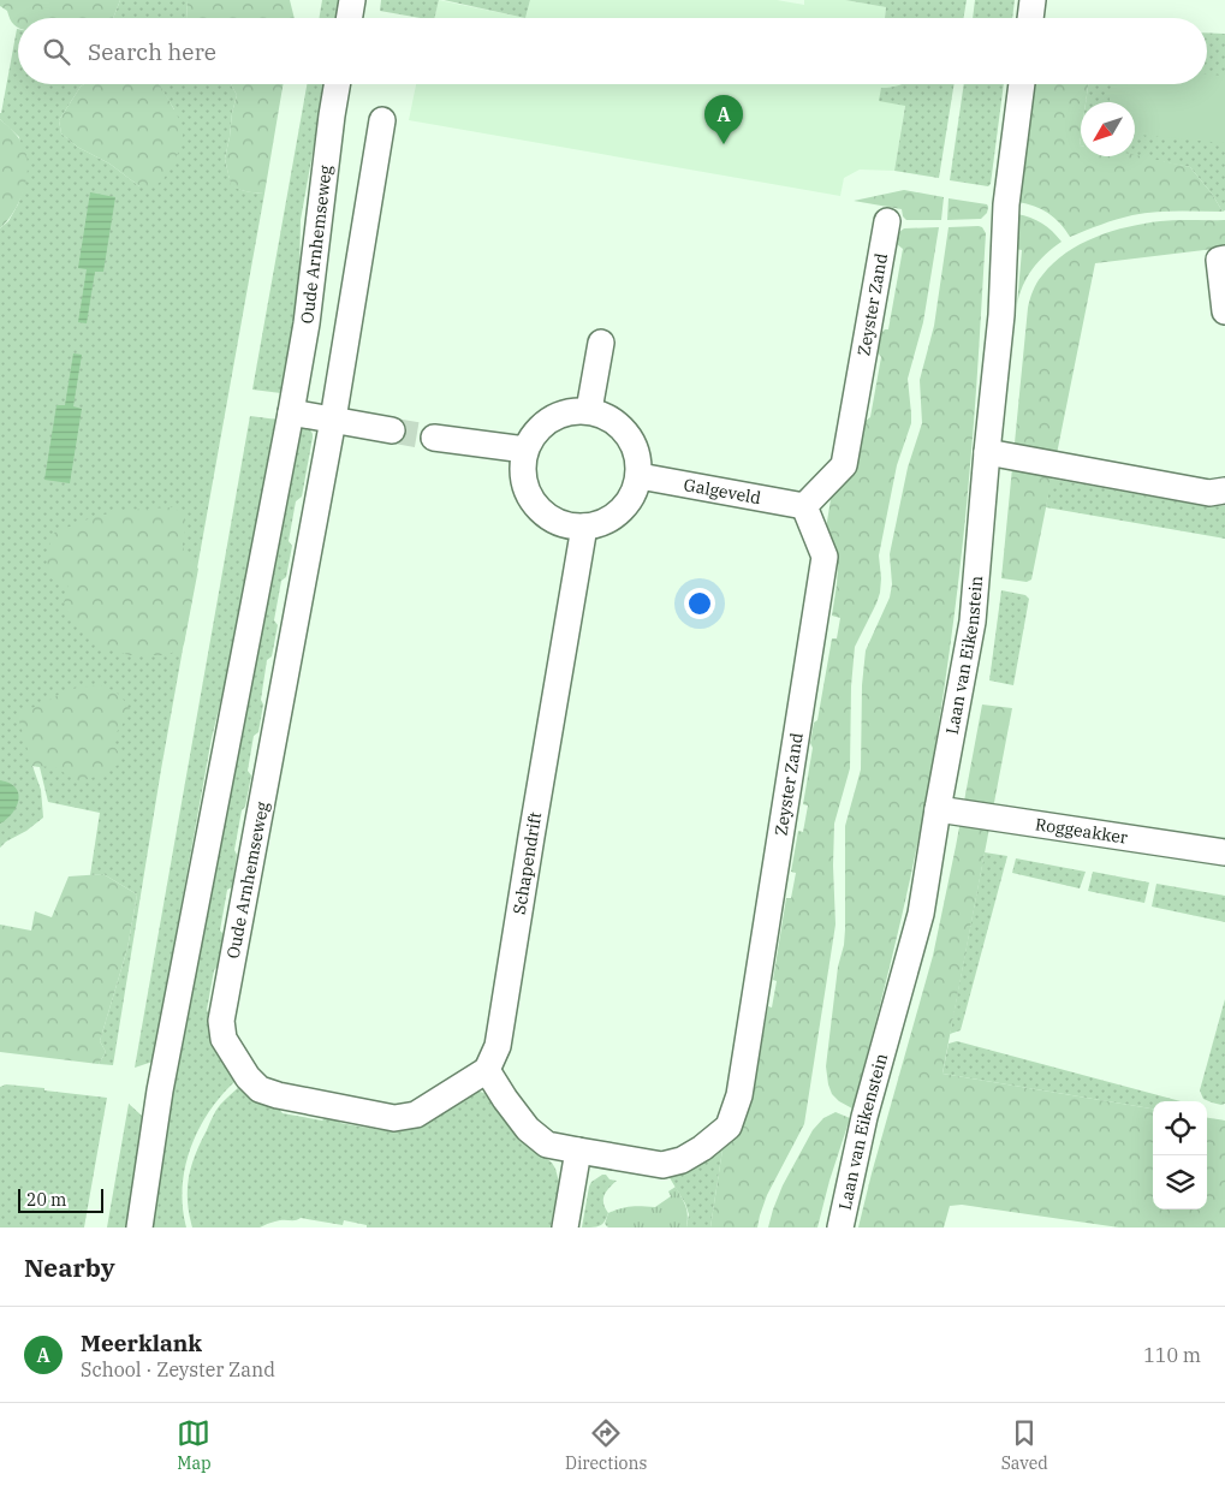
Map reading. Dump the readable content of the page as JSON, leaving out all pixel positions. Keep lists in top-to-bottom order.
{
  "streets": {
    "street": [
      "Oude Arnhemseweg",
      "Zeyster Zand",
      "Galgeveld",
      "Laan van Eikenstein",
      "Roggeakker",
      "Schapendrift"
    ]
  },
  "crossings": [
    ["Oude Arnhemseweg", "Schapendrift"],
    ["Zeyster Zand", "Galgeveld"],
    ["Galgeveld", "Schapendrift"],
    ["Laan van Eikenstein", "Roggeakker"]
  ],
  "scale_bar": "20 m",
  "north": "bottom left",
  "page": {
    "search": "Search here",
    "pins": "A",
    "scale": "20 m",
    "heading": "Nearby",
    "list": [
      {
        "mark": "A",
        "name": "Meerklank",
        "note": "School · Zeyster Zand",
        "value": "110 m"
      }
    ],
    "nav": ["Map", "Directions", "Saved"]
  }
}
